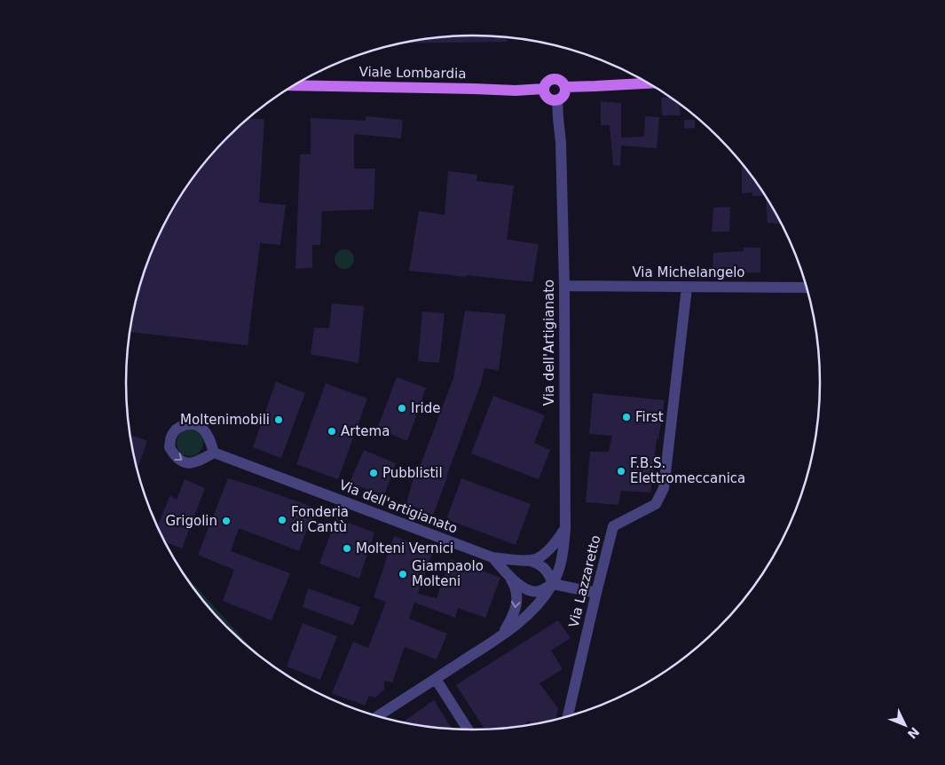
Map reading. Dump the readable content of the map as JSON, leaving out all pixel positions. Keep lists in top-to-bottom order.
{
  "streets": {
    "main road": ["Viale Lombardia"],
    "street": [
      "Via Michelangelo",
      "Via dell'Artigianato",
      "Via dell'artigianato",
      "Via Lazzaretto"
    ]
  },
  "crossings": [
    ["Viale Lombardia", "Via dell'Artigianato"],
    ["Via Michelangelo", "Via dell'Artigianato"],
    ["Via Michelangelo", "Via Lazzaretto"],
    ["Via dell'Artigianato", "Via dell'artigianato"]
  ],
  "places": [
    "Iride",
    "First",
    "Moltenimobili",
    "Artema",
    "F.B.S. Elettromeccanica",
    "Pubblistil",
    "Fonderia di Cantù",
    "Grigolin",
    "Molteni Vernici",
    "Giampaolo Molteni"
  ],
  "north": "bottom right"
}
